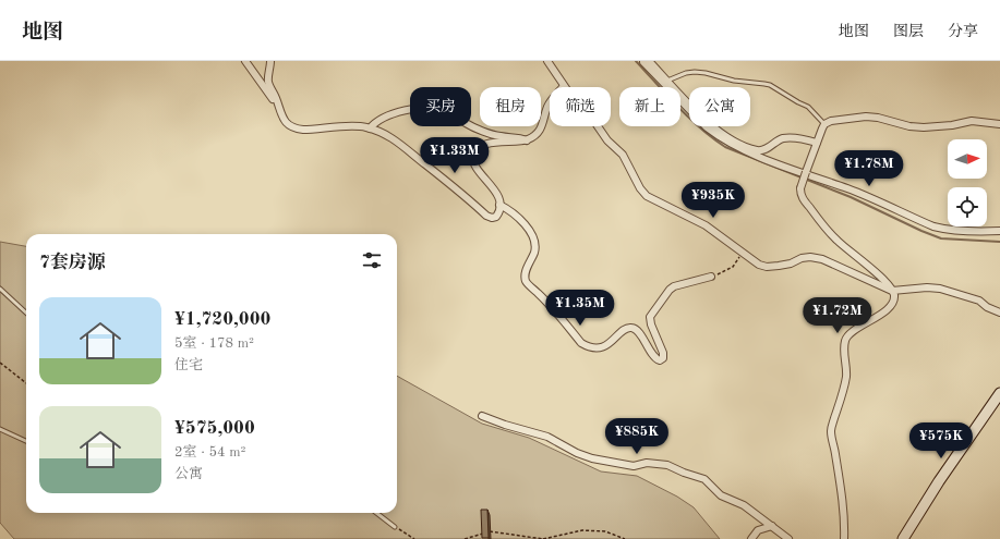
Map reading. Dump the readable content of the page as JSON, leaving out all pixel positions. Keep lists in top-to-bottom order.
{
  "north": "right",
  "page": {
    "header": "地图",
    "nav": ["地图", "图层", "分享"],
    "chip": [
      "买房",
      "租房",
      "筛选",
      "新上",
      "公寓"
    ],
    "price": [
      "¥1.33M",
      "¥1.78M",
      "¥935K",
      "¥1.35M",
      "¥1.72M",
      "¥885K",
      "¥575K"
    ],
    "heading": "7套房源",
    "list": [
      {
        "name": "¥1,720,000",
        "note": "5室 · 178 m² · 住宅"
      },
      {
        "name": "¥575,000",
        "note": "2室 · 54 m² · 公寓"
      }
    ]
  }
}
